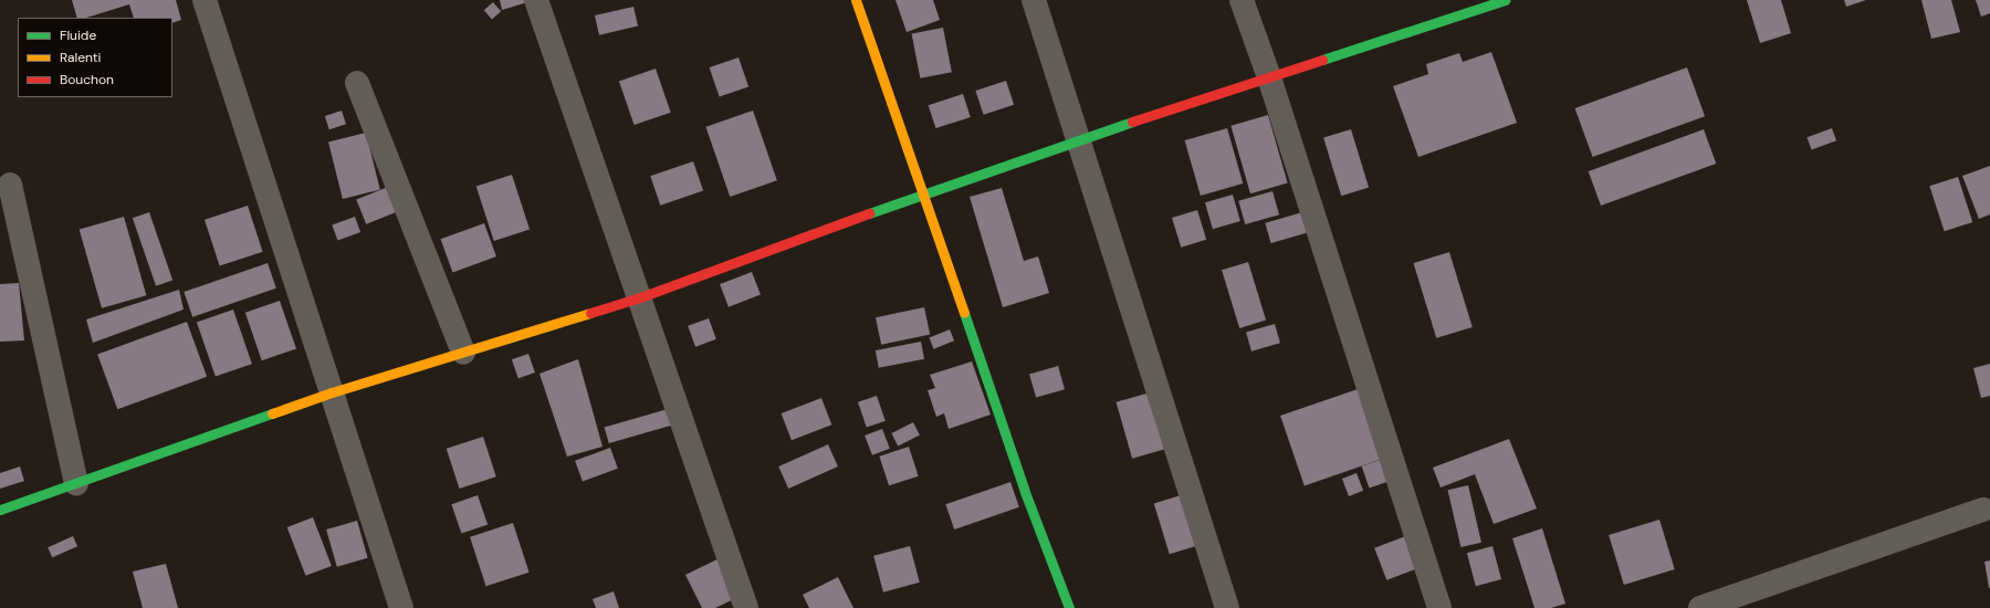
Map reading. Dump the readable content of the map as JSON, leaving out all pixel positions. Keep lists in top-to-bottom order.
{
  "legend": ["Fluide", "Ralenti", "Bouchon"]
}
